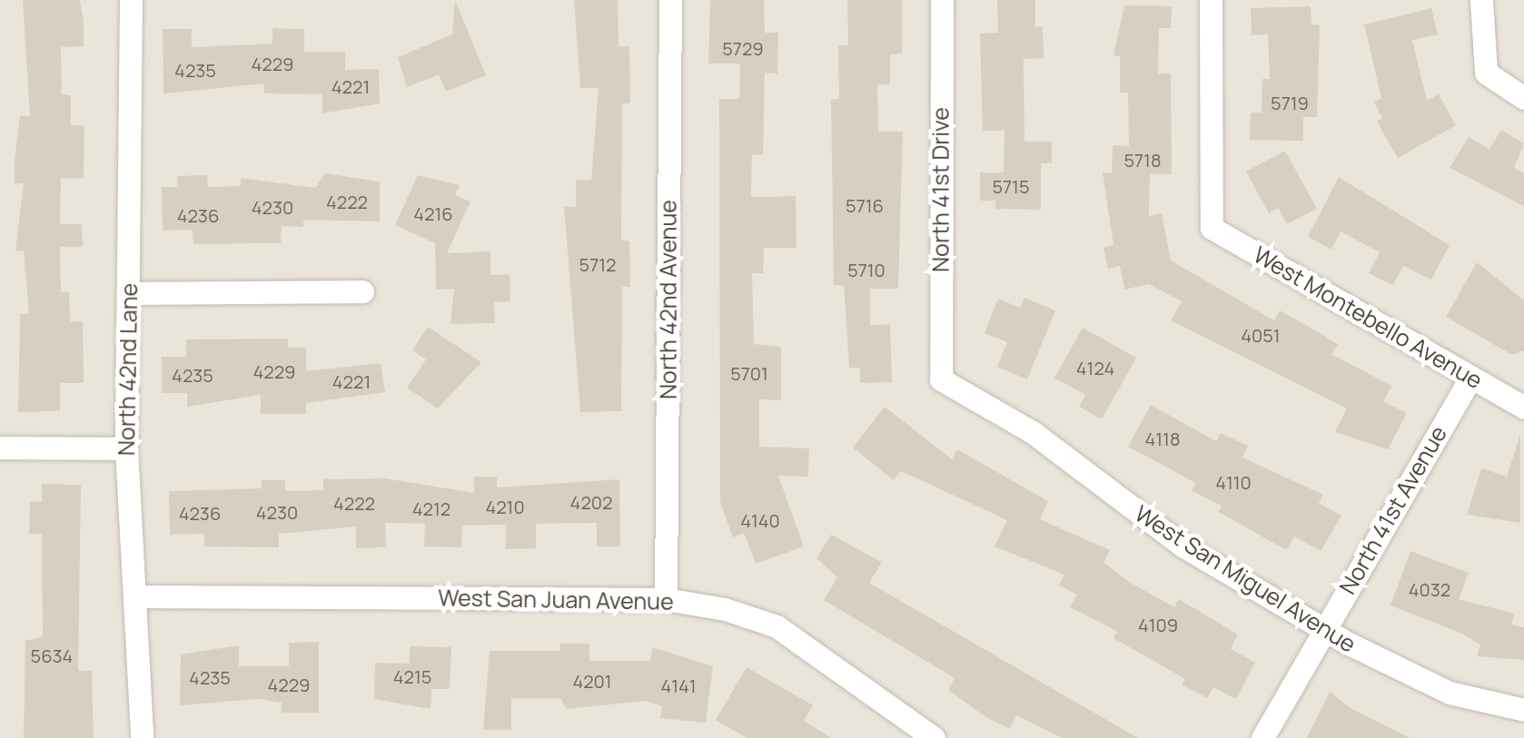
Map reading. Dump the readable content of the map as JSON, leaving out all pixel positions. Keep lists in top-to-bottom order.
{
  "streets": {
    "street": [
      "North 41st Drive",
      "North 42nd Avenue",
      "West Montebello Avenue",
      "North 42nd Lane",
      "North 41st Avenue",
      "West San Miguel Avenue",
      "West San Juan Avenue"
    ]
  },
  "crossings": [
    ["North 41st Drive", "West San Miguel Avenue"],
    ["North 42nd Avenue", "West San Juan Avenue"],
    ["West Montebello Avenue", "North 41st Avenue"],
    ["North 42nd Lane", "West San Juan Avenue"],
    ["North 41st Avenue", "West San Miguel Avenue"]
  ],
  "house_numbers": [
    "5729",
    "4229",
    "4235",
    "4221",
    "5719",
    "5718",
    "5715",
    "4222",
    "5716",
    "4230",
    "4216",
    "4236",
    "5712",
    "5710",
    "4051",
    "4124",
    "4229",
    "5701",
    "4235",
    "4221",
    "4118",
    "4110",
    "4202",
    "4222",
    "4210",
    "4212",
    "4230",
    "4236",
    "4140",
    "4032",
    "4109",
    "5634",
    "4215",
    "4235",
    "4201",
    "4229",
    "4141"
  ]
}
